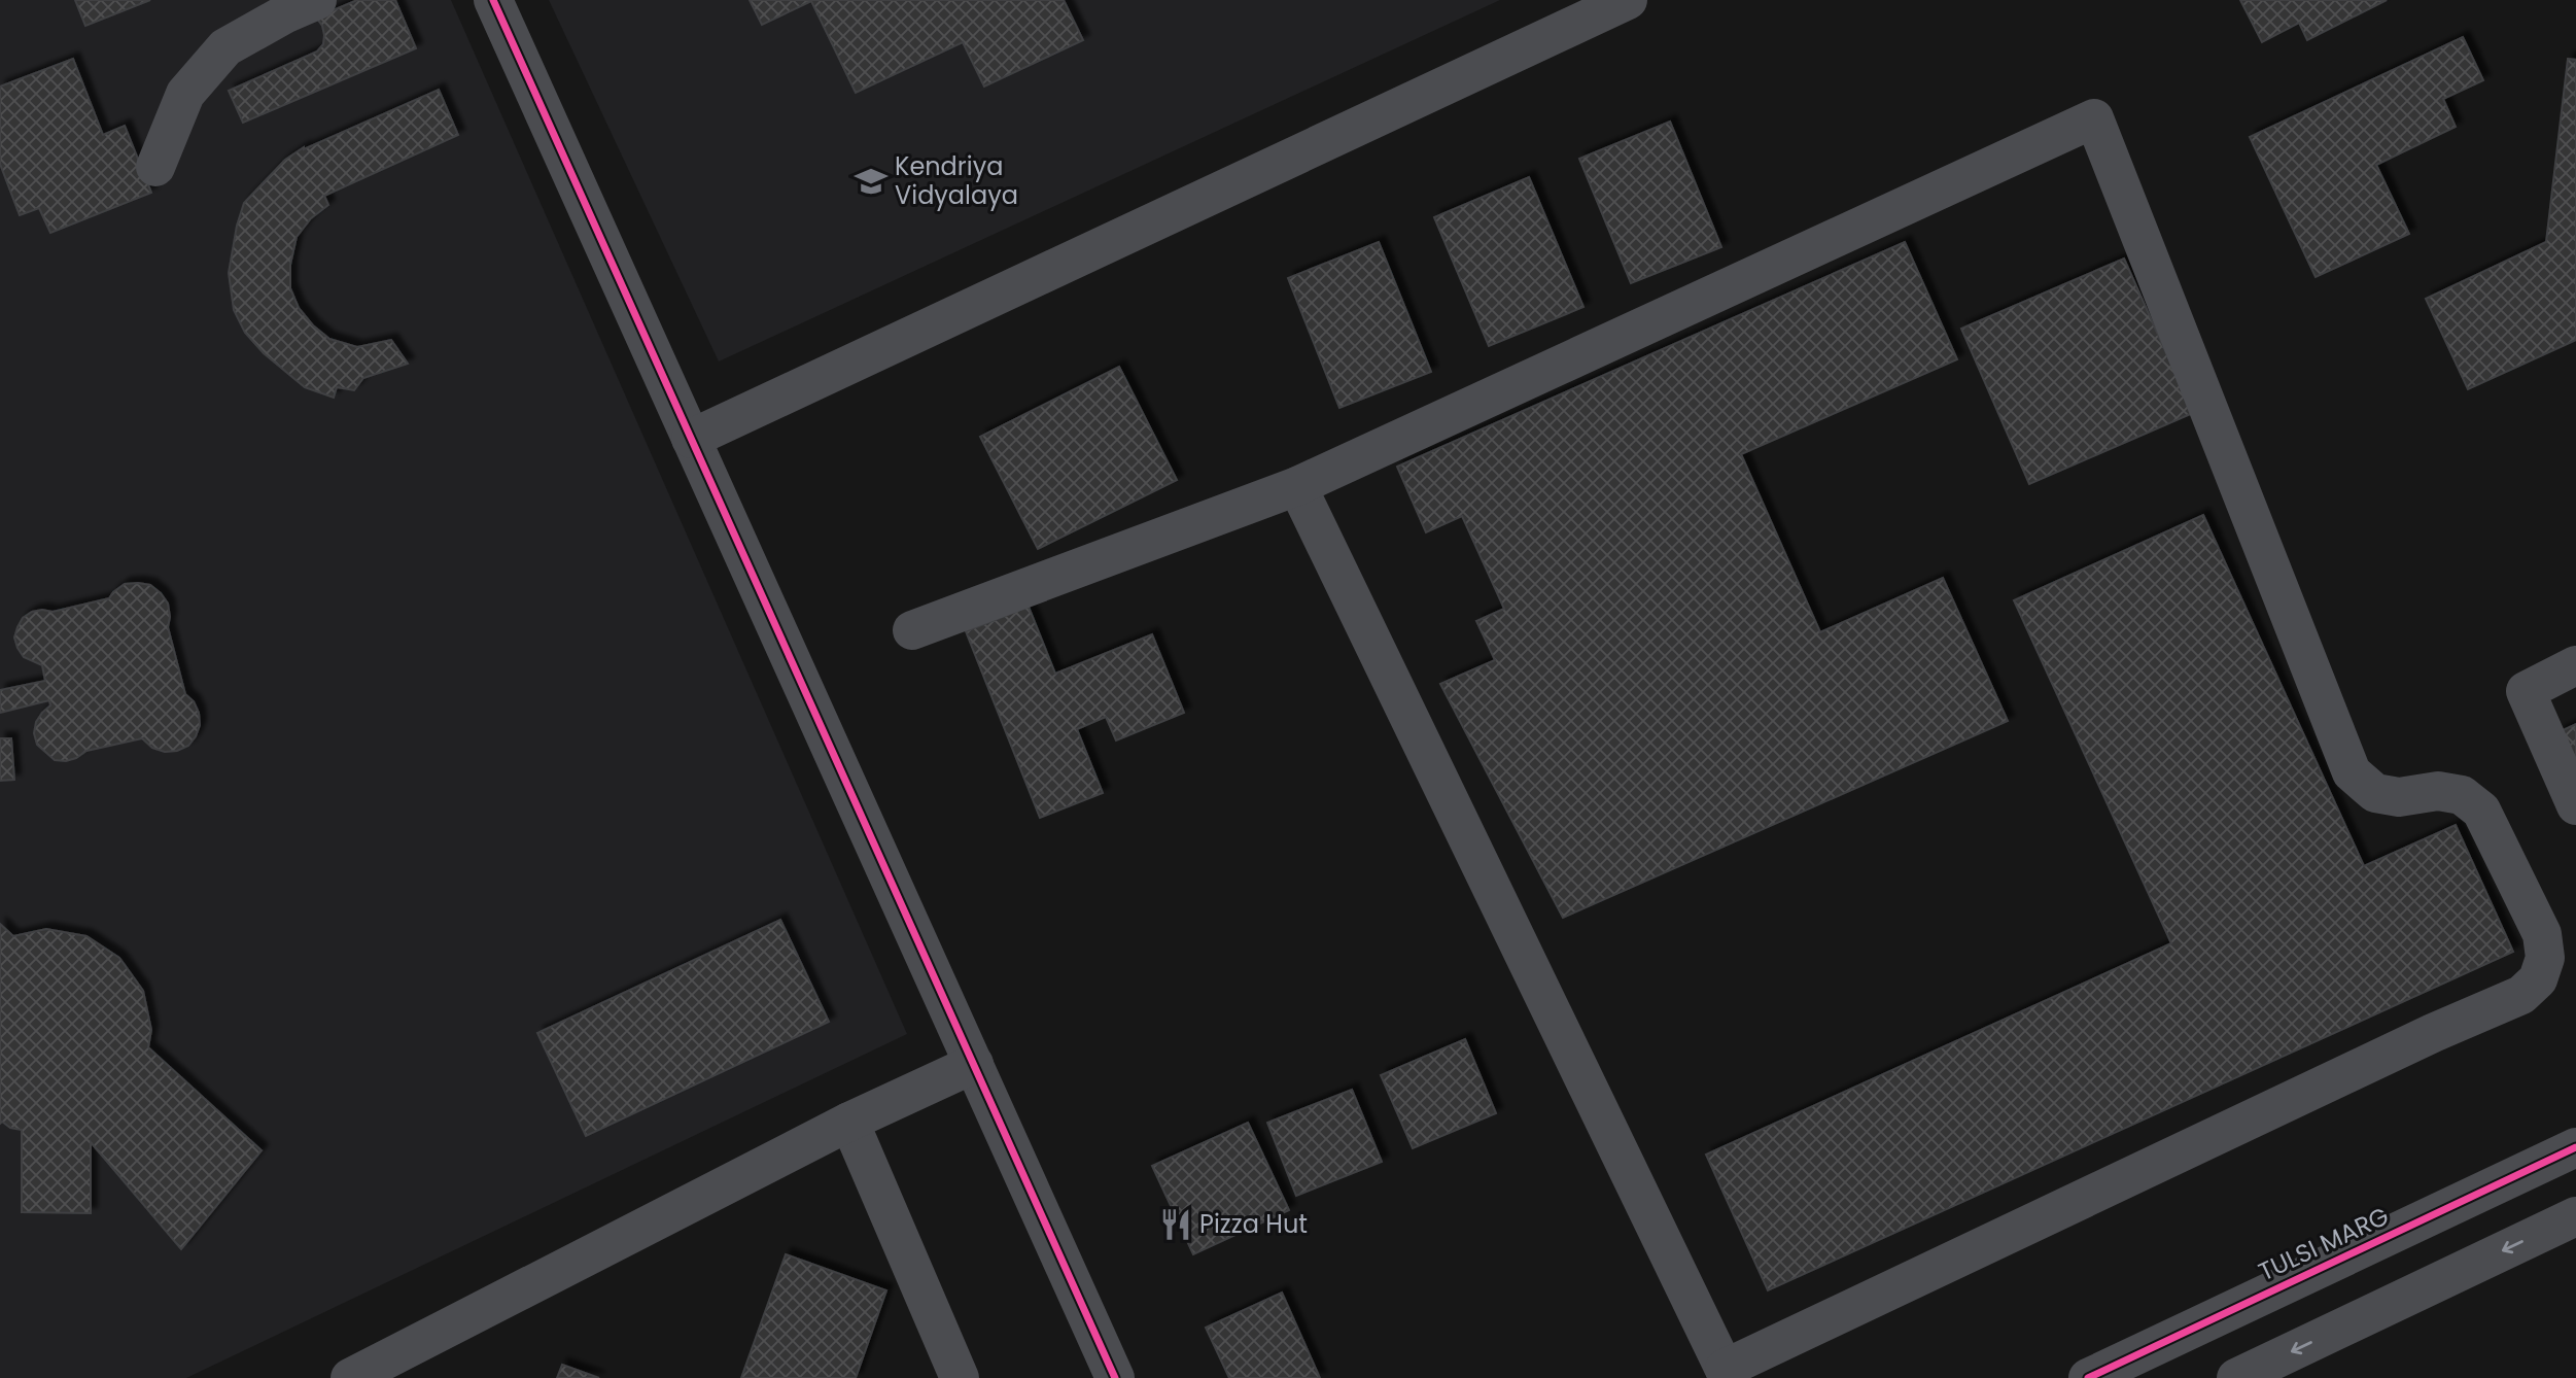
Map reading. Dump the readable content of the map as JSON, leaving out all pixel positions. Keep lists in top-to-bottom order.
{
  "streets": {
    "street": ["TULSI MARG"]
  },
  "places": {
    "school or university": ["Kendriya Vidyalaya"],
    "restaurant": ["Pizza Hut"]
  }
}
